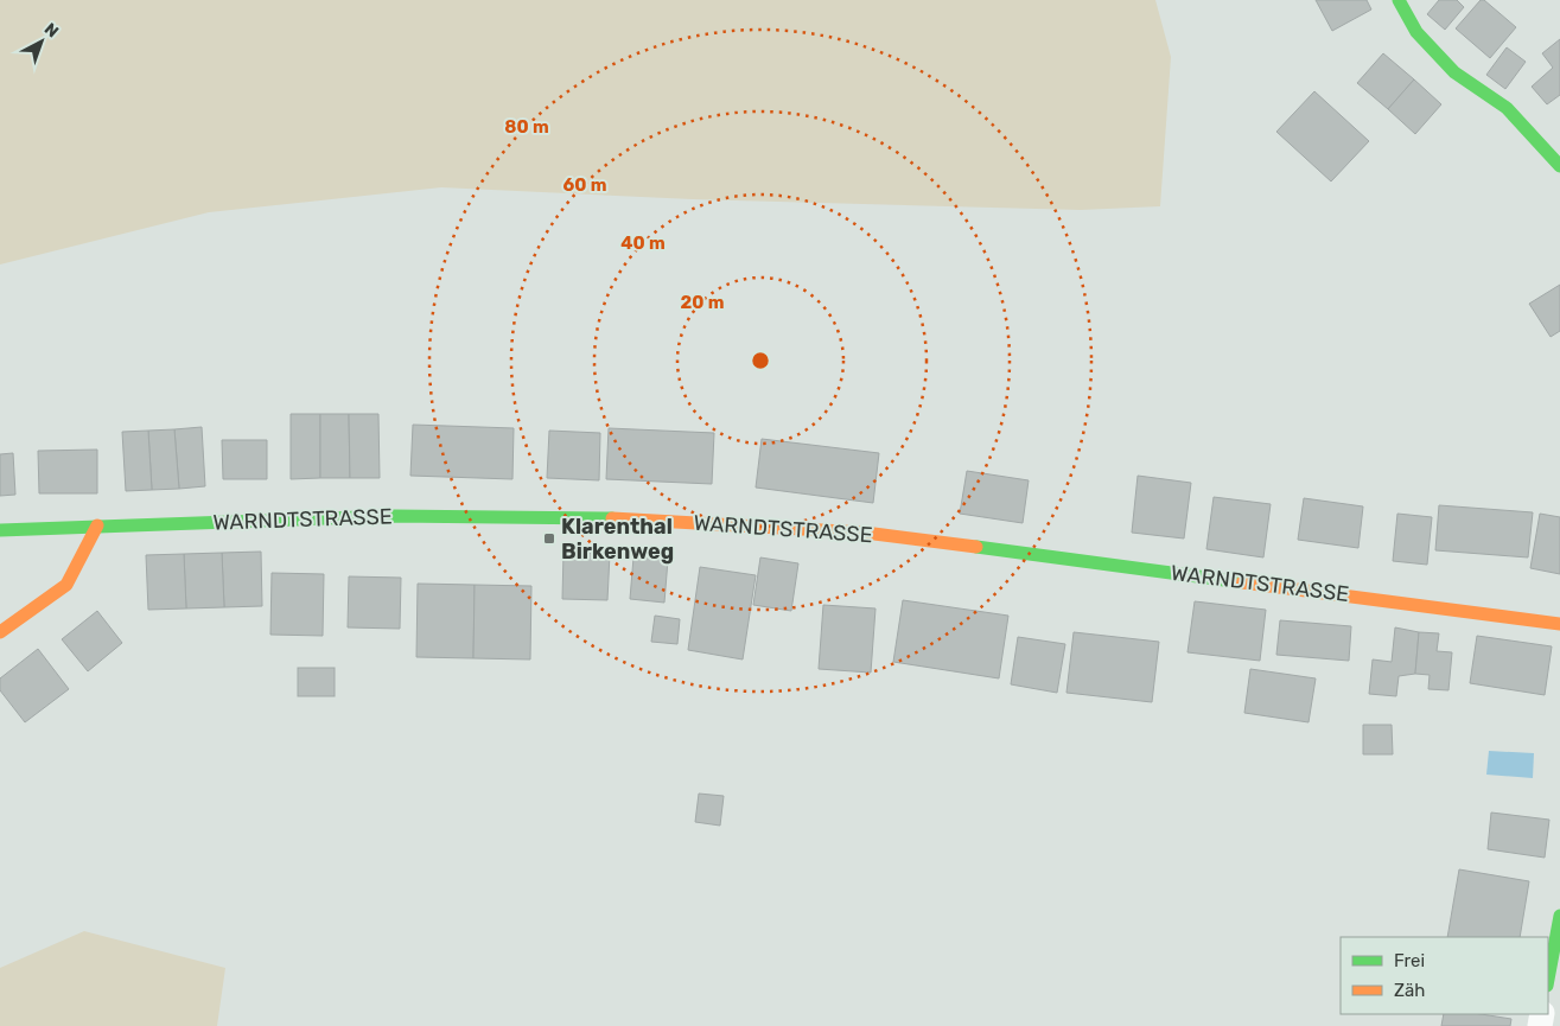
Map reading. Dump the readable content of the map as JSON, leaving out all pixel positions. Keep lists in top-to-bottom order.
{
  "streets": {
    "main road": ["WARNDTSTRASSE"]
  },
  "places": {
    "transit": ["Klarenthal Birkenweg"]
  },
  "legend": ["Frei", "Zäh"],
  "north": "top right",
  "rings": [
    "80 m",
    "60 m",
    "40 m",
    "20 m"
  ]
}
